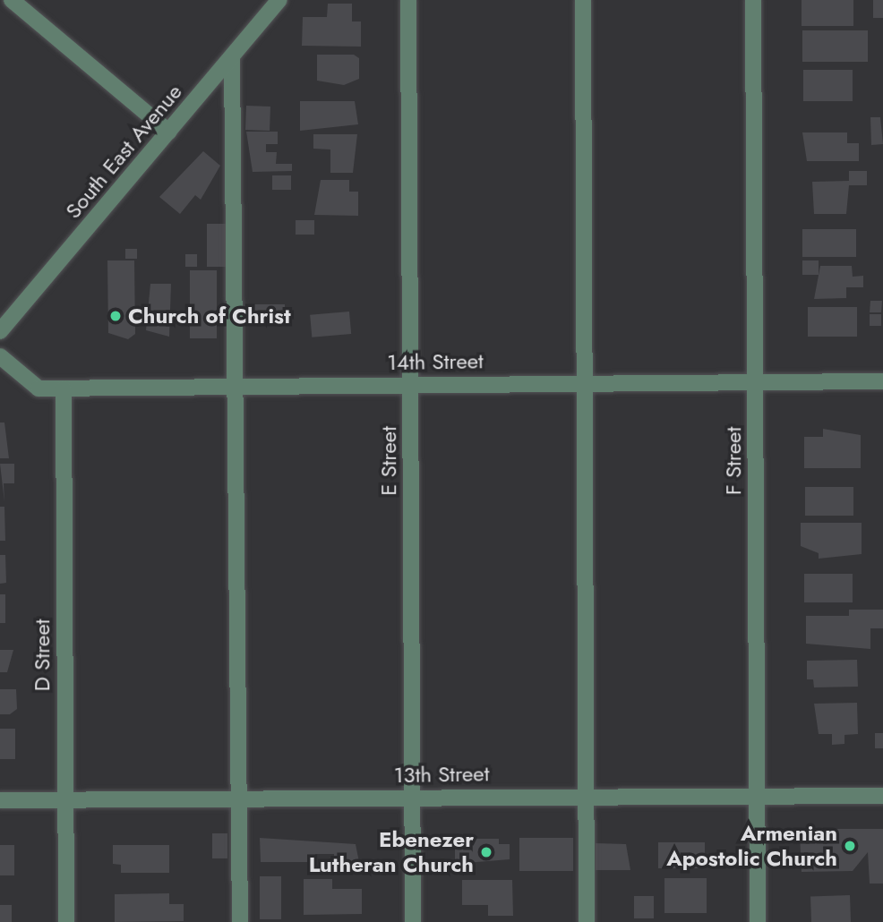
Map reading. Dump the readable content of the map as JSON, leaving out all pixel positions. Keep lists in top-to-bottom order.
{
  "streets": {
    "street": [
      "South East Avenue",
      "14th Street",
      "E Street",
      "F Street",
      "D Street",
      "13th Street"
    ]
  },
  "crossings": [
    ["14th Street", "E Street"],
    ["14th Street", "F Street"],
    ["14th Street", "D Street"],
    ["E Street", "13th Street"],
    ["F Street", "13th Street"],
    ["D Street", "13th Street"]
  ],
  "places": ["Church of Christ", "Armenian Apostolic Church", "Ebenezer Lutheran Church"]
}
